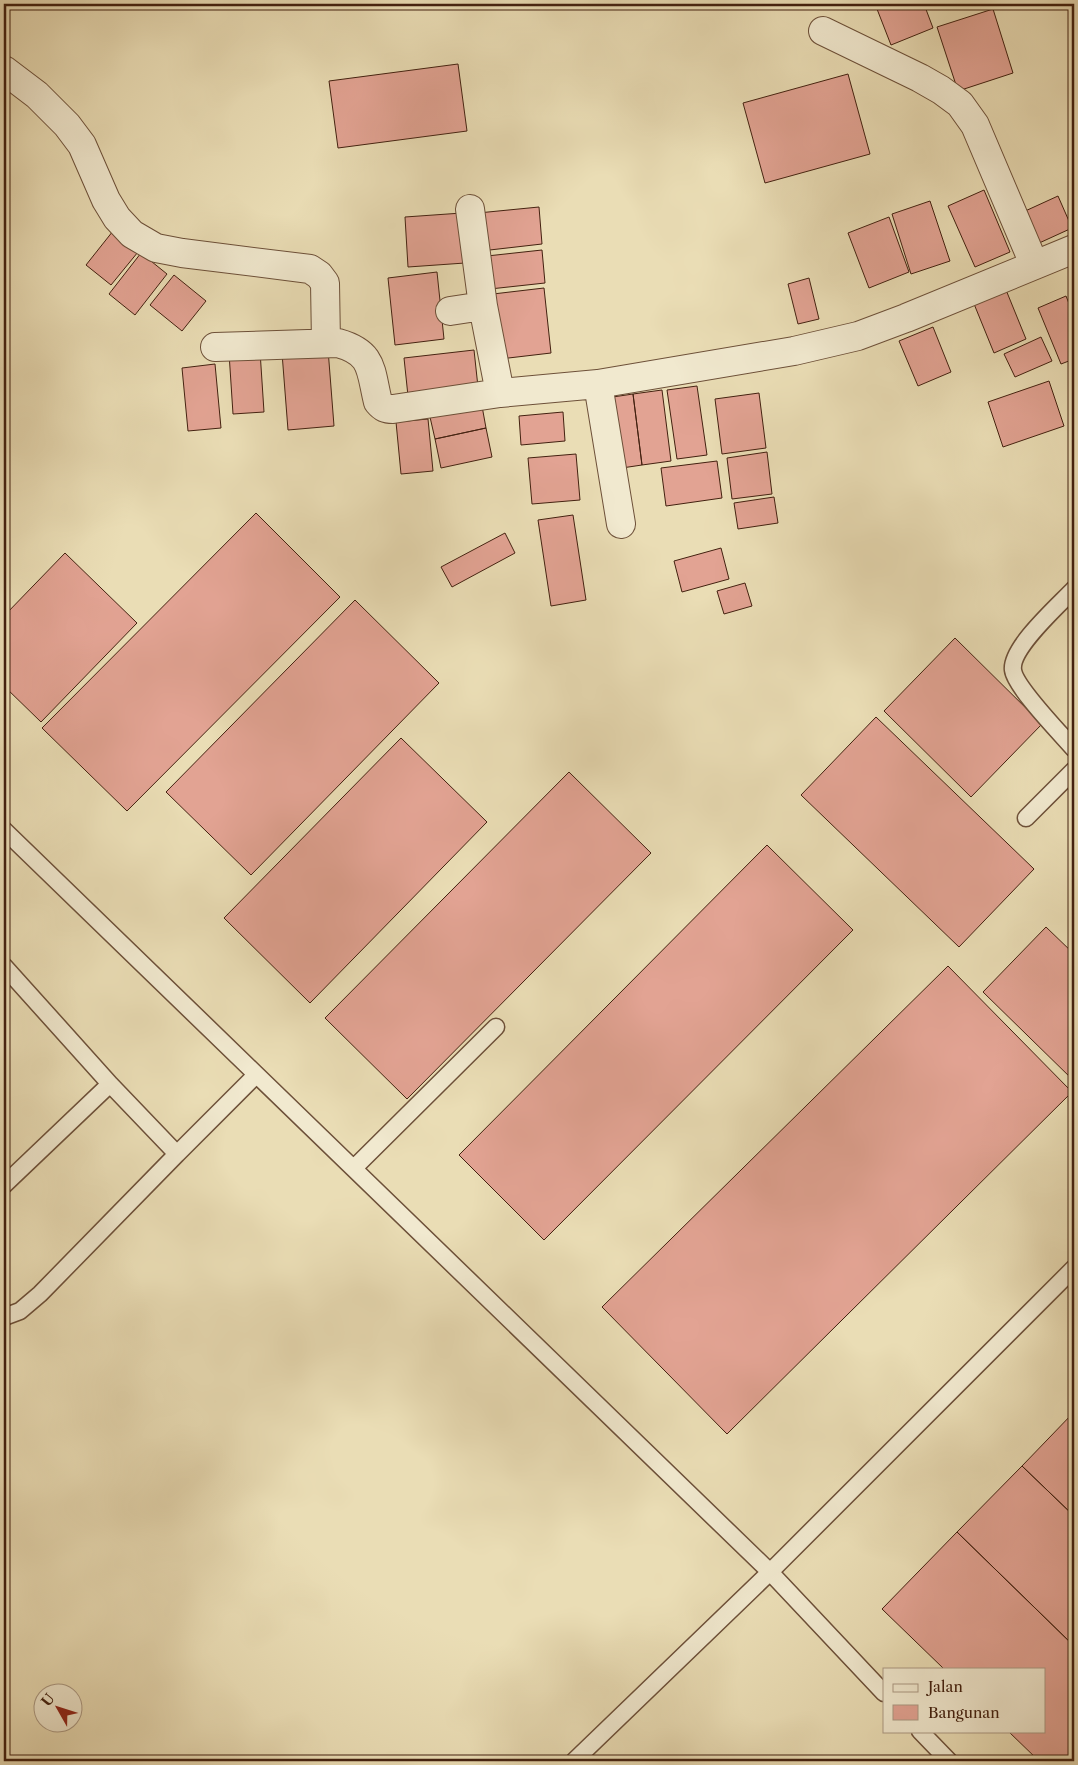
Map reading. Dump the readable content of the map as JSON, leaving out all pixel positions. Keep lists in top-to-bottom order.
{
  "legend": ["Jalan", "Bangunan"],
  "north": "top left"
}
